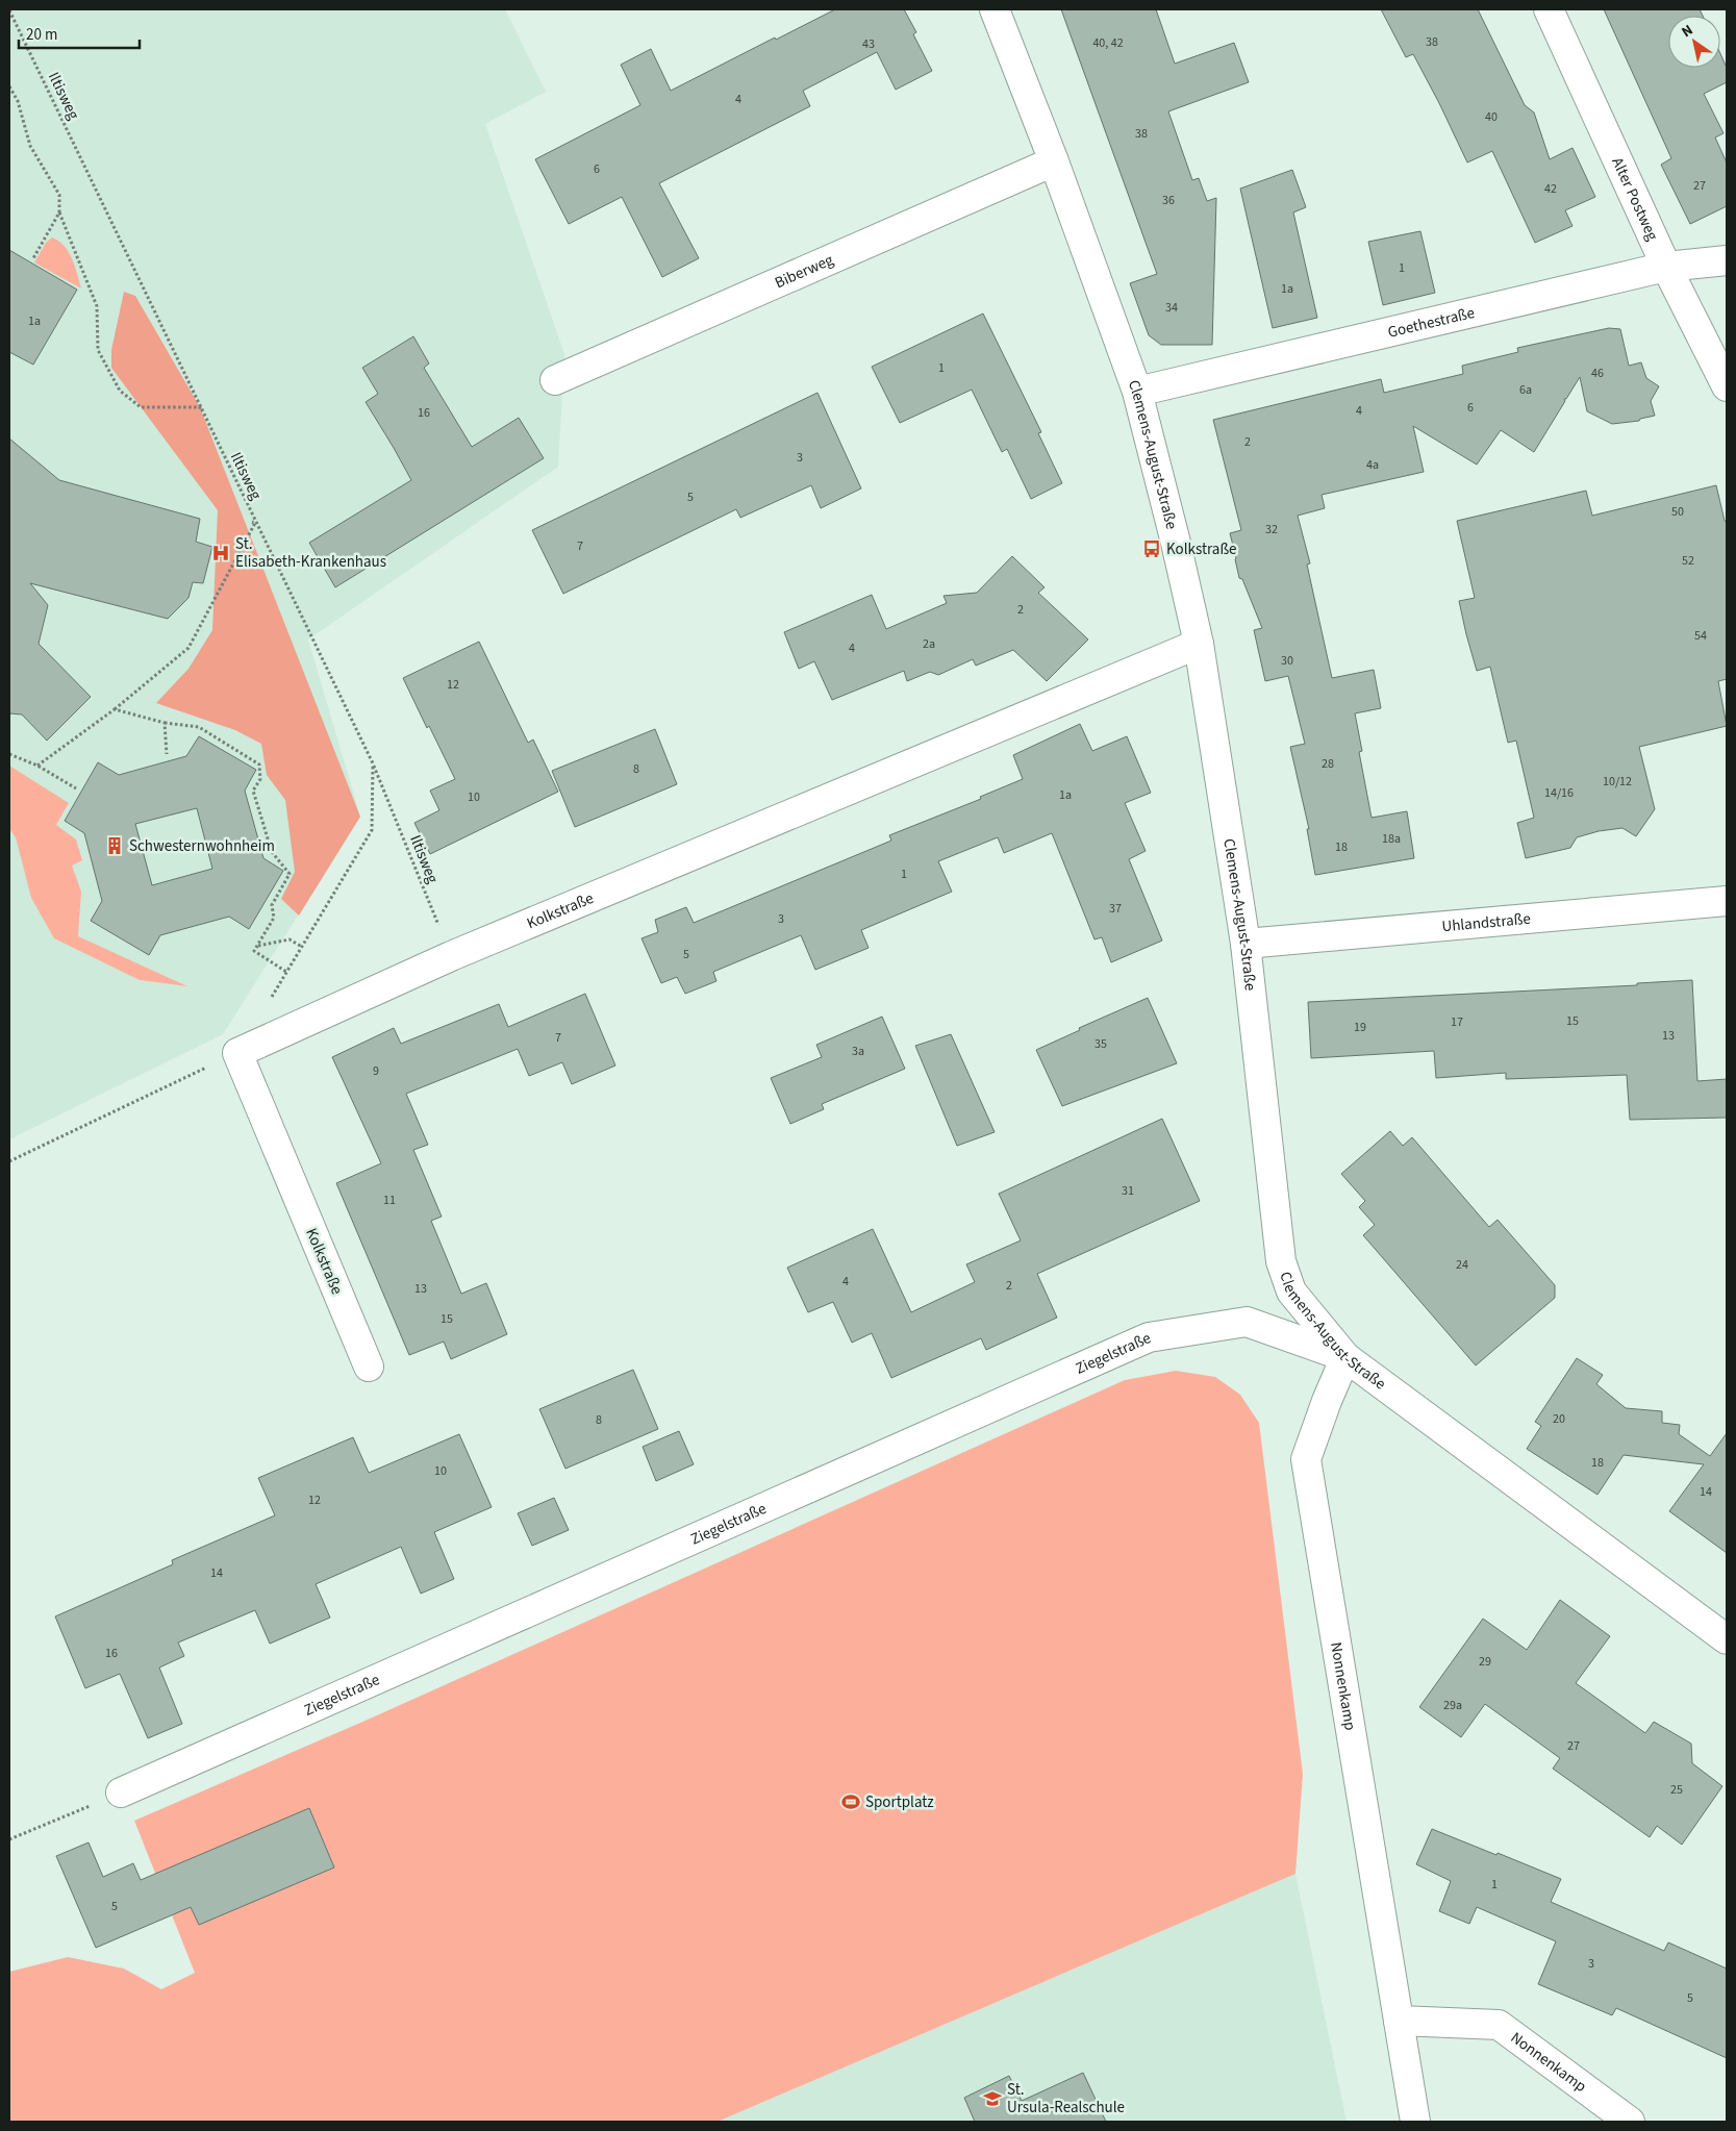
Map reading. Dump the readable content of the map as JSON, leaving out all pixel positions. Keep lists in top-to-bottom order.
{
  "streets": {
    "street": [
      "Alter Postweg",
      "Biberweg",
      "Goethestraße",
      "Clemens-August-Straße",
      "Kolkstraße",
      "Uhlandstraße",
      "Ziegelstraße",
      "Nonnenkamp"
    ],
    "path": ["Iltisweg"]
  },
  "crossings": [
    ["Iltisweg", "Kolkstraße"],
    ["Alter Postweg", "Goethestraße"],
    ["Biberweg", "Clemens-August-Straße"],
    ["Goethestraße", "Clemens-August-Straße"],
    ["Clemens-August-Straße", "Kolkstraße"],
    ["Clemens-August-Straße", "Uhlandstraße"],
    ["Clemens-August-Straße", "Ziegelstraße"],
    ["Clemens-August-Straße", "Nonnenkamp"],
    ["Ziegelstraße", "Nonnenkamp"]
  ],
  "places": {
    "bus stop": ["Kolkstraße"],
    "hospital": ["St. Elisabeth-Krankenhaus"],
    "building": ["Schwesternwohnheim"],
    "sports": ["Sportplatz"],
    "school or university": ["St. Ursula-Realschule"]
  },
  "house_numbers": [
    "38",
    "40, 42",
    "43",
    "4",
    "40",
    "38",
    "6",
    "27",
    "42",
    "36",
    "1",
    "1a",
    "34",
    "1a",
    "1",
    "46",
    "6a",
    "6",
    "4",
    "16",
    "2",
    "3",
    "4a",
    "5",
    "50",
    "32",
    "7",
    "52",
    "2",
    "54",
    "2a",
    "4",
    "30",
    "12",
    "28",
    "8",
    "10/12",
    "14/16",
    "1a",
    "10",
    "18a",
    "18",
    "1",
    "37",
    "3",
    "5",
    "15",
    "17",
    "19",
    "13",
    "7",
    "35",
    "3a",
    "9",
    "31",
    "11",
    "24",
    "4",
    "2",
    "13",
    "15",
    "20",
    "8",
    "18",
    "10",
    "14",
    "12",
    "14",
    "16",
    "29",
    "29a",
    "27",
    "25",
    "1",
    "5",
    "3",
    "5"
  ],
  "scale_bar": "20 m",
  "north": "top left"
}
